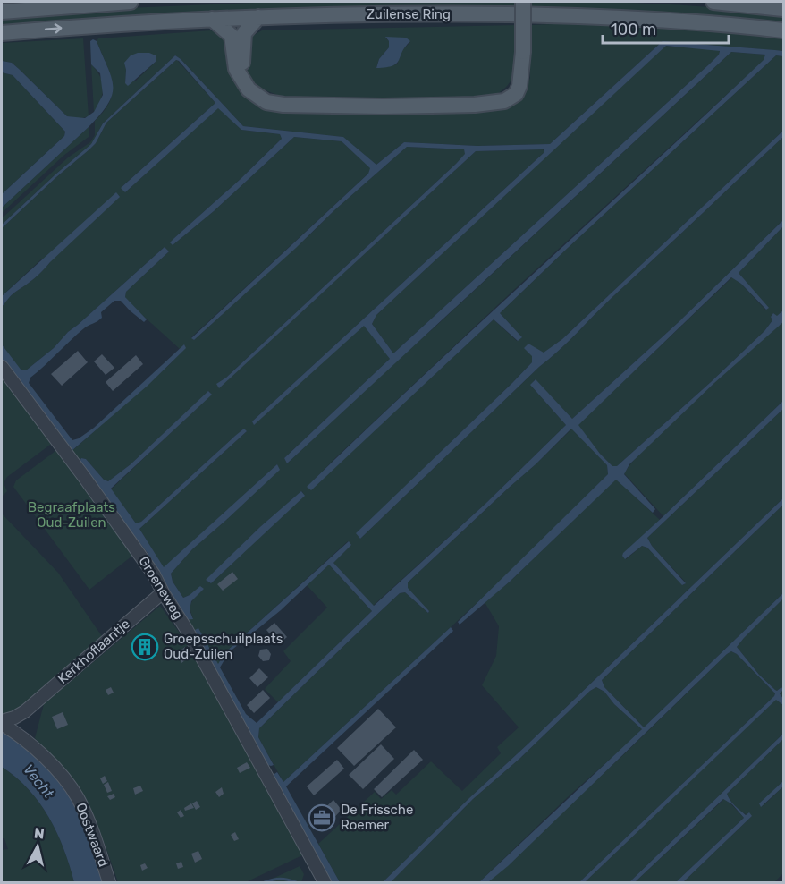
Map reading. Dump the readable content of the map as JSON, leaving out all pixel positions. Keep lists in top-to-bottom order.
{
  "streets": {
    "main road": ["Zuilense Ring"],
    "street": ["Groeneweg", "Kerkhoflaantje", "Oostwaard"]
  },
  "crossings": [
    ["Groeneweg", "Kerkhoflaantje"],
    ["Kerkhoflaantje", "Oostwaard"]
  ],
  "water": ["Vecht"],
  "parks": ["Begraafplaats Oud-Zuilen"],
  "places": {
    "building": ["Groepsschuilplaats Oud-Zuilen"],
    "office": ["De Frissche Roemer"]
  },
  "scale_bar": "100 m",
  "north": "top"
}
